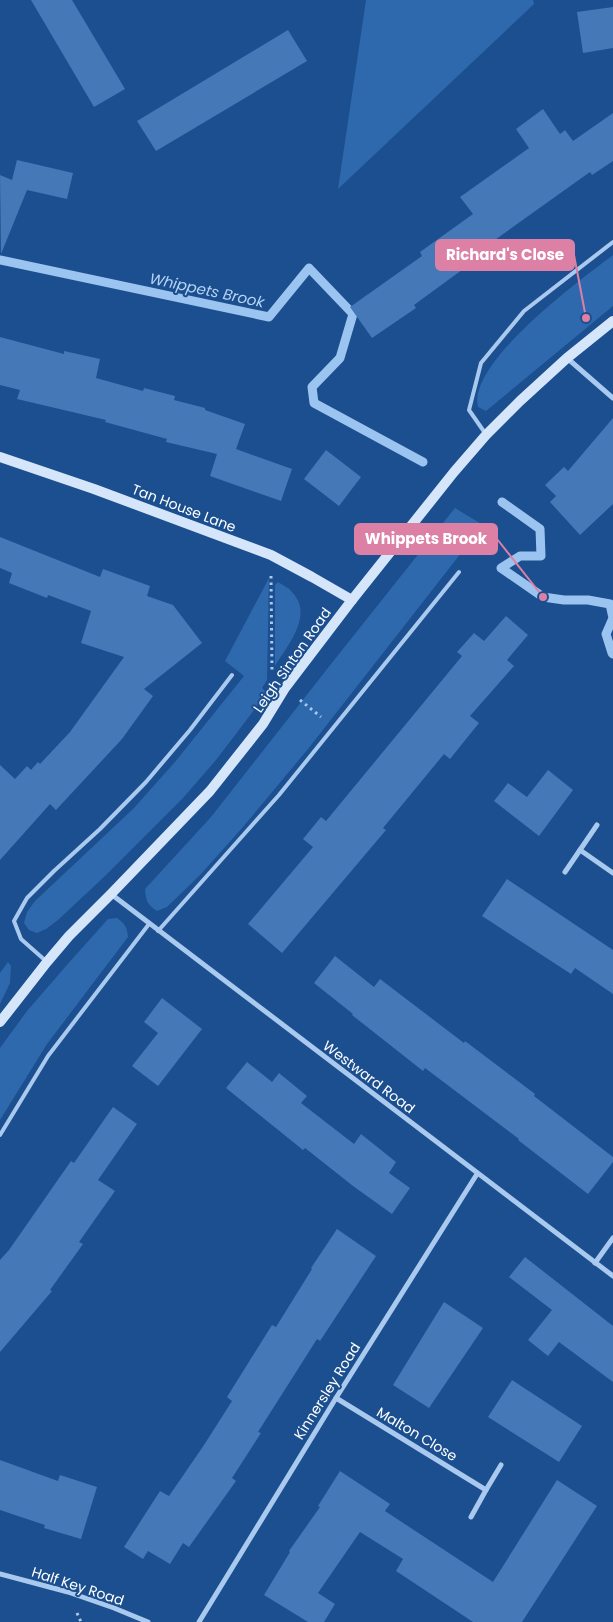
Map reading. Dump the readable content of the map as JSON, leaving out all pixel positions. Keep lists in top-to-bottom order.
{
  "streets": {
    "main road": ["Tan House Lane", "Leigh Sinton Road"],
    "street": [
      "Westward Road",
      "Kinnersley Road",
      "Malton Close",
      "Half Key Road"
    ]
  },
  "crossings": [
    ["Tan House Lane", "Leigh Sinton Road"],
    ["Leigh Sinton Road", "Westward Road"],
    ["Westward Road", "Kinnersley Road"],
    ["Kinnersley Road", "Malton Close"]
  ],
  "water": ["Whippets Brook"],
  "places": ["Richard's Close", "Whippets Brook"]
}
